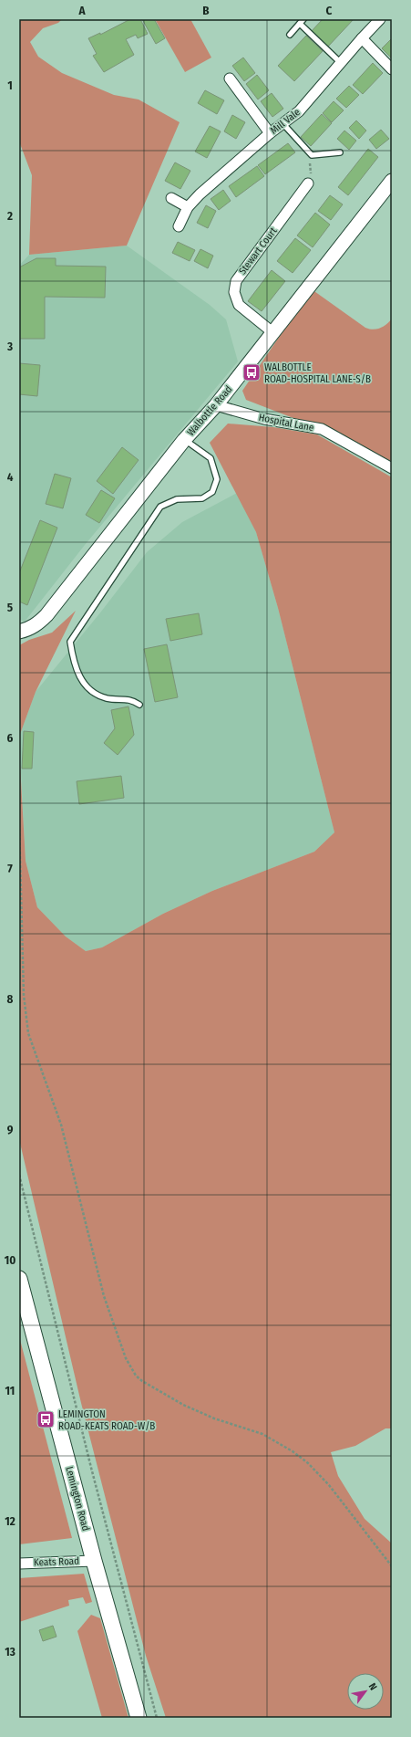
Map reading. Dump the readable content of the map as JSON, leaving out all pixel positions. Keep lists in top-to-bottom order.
{
  "streets": {
    "main road": ["Lemington Road"],
    "street": [
      "Mill Vale",
      "Stewart Court",
      "Walbottle Road",
      "Hospital Lane",
      "Keats Road"
    ]
  },
  "crossings": [
    ["Stewart Court", "Walbottle Road"],
    ["Walbottle Road", "Hospital Lane"],
    ["Lemington Road", "Keats Road"]
  ],
  "places": {
    "bus stop": ["WALBOTTLE ROAD-HOSPITAL LANE-S/B", "LEMINGTON ROAD-KEATS ROAD-W/B"]
  },
  "north": "top right",
  "grid": {
    "columns": ["A", "B", "C"],
    "rows": [
      "1",
      "2",
      "3",
      "4",
      "5",
      "6",
      "7",
      "8",
      "9",
      "10",
      "11",
      "12",
      "13"
    ]
  }
}
